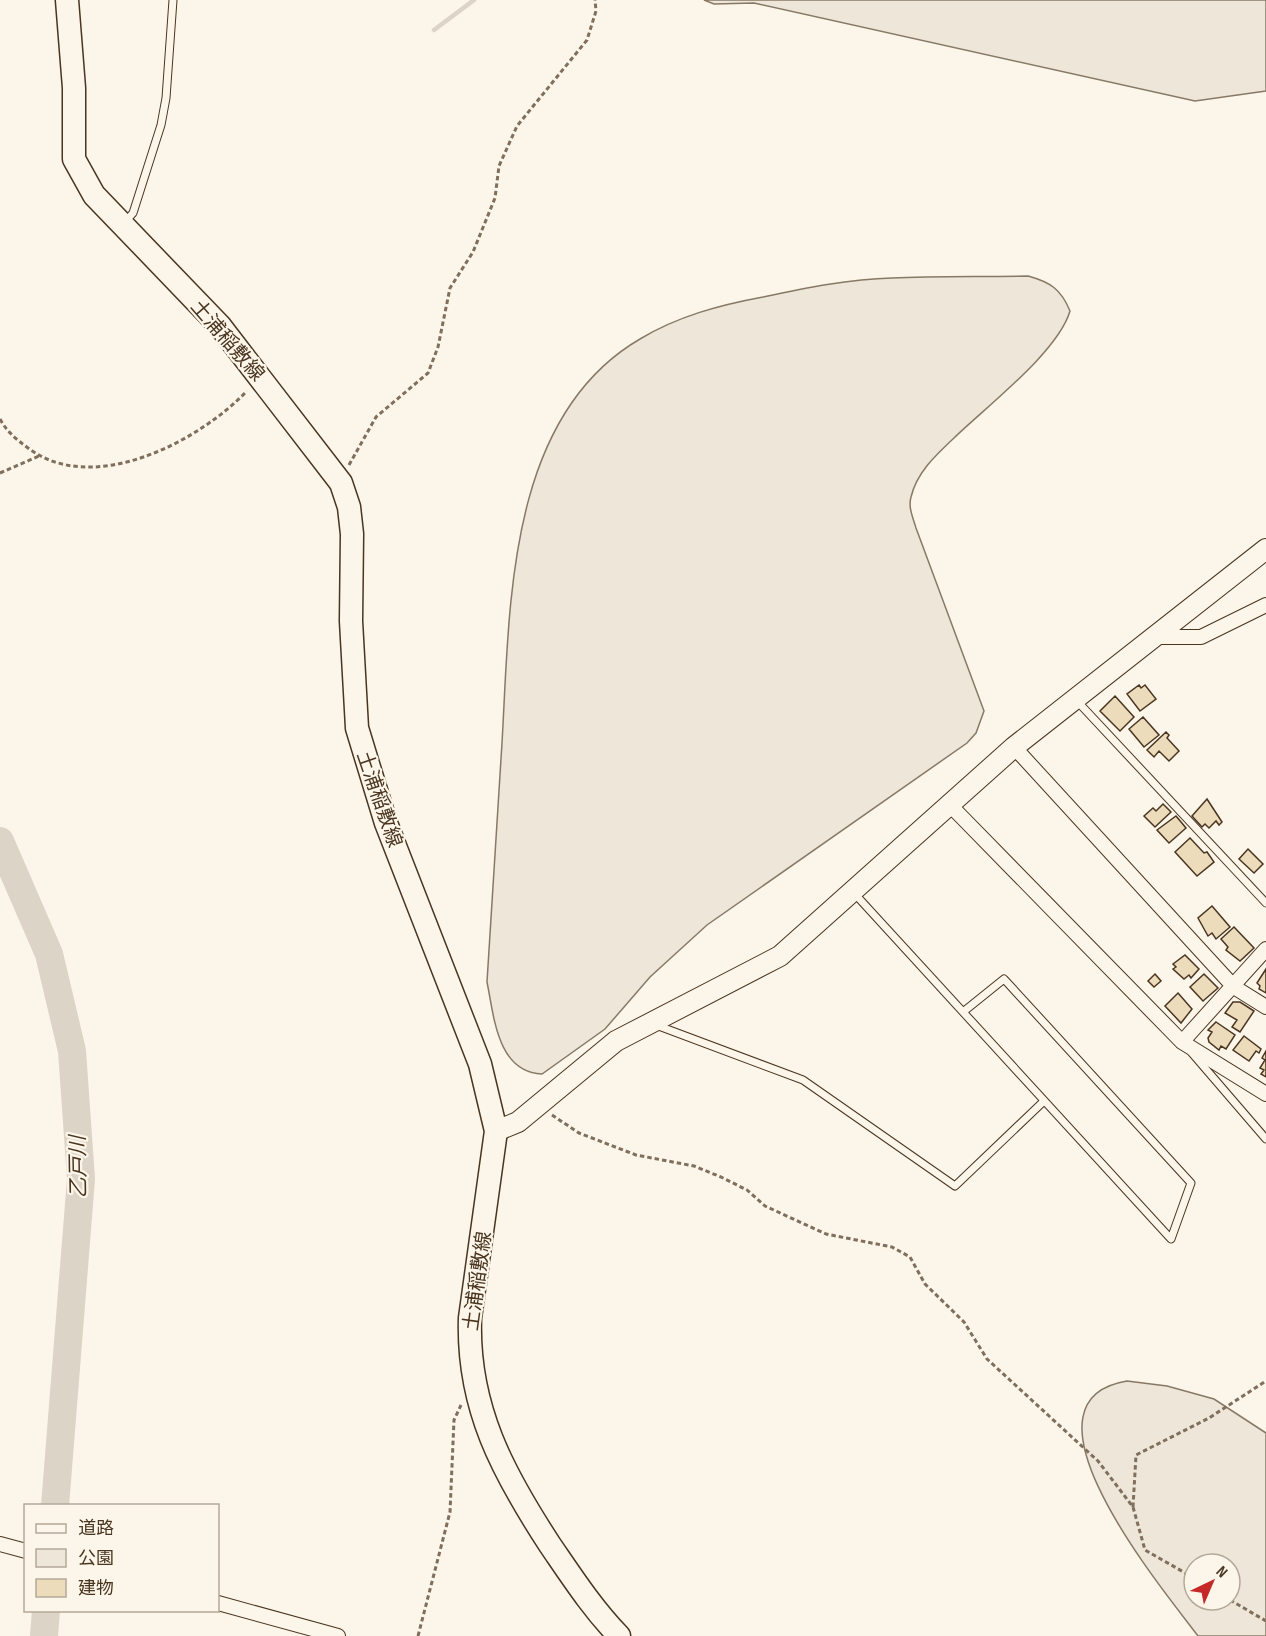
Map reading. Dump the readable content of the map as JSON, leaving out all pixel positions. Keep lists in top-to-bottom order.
{
  "streets": {
    "main road": ["土浦稲敷線"]
  },
  "water": ["乙戸川"],
  "legend": ["道路", "公園", "建物"],
  "north": "top right"
}
